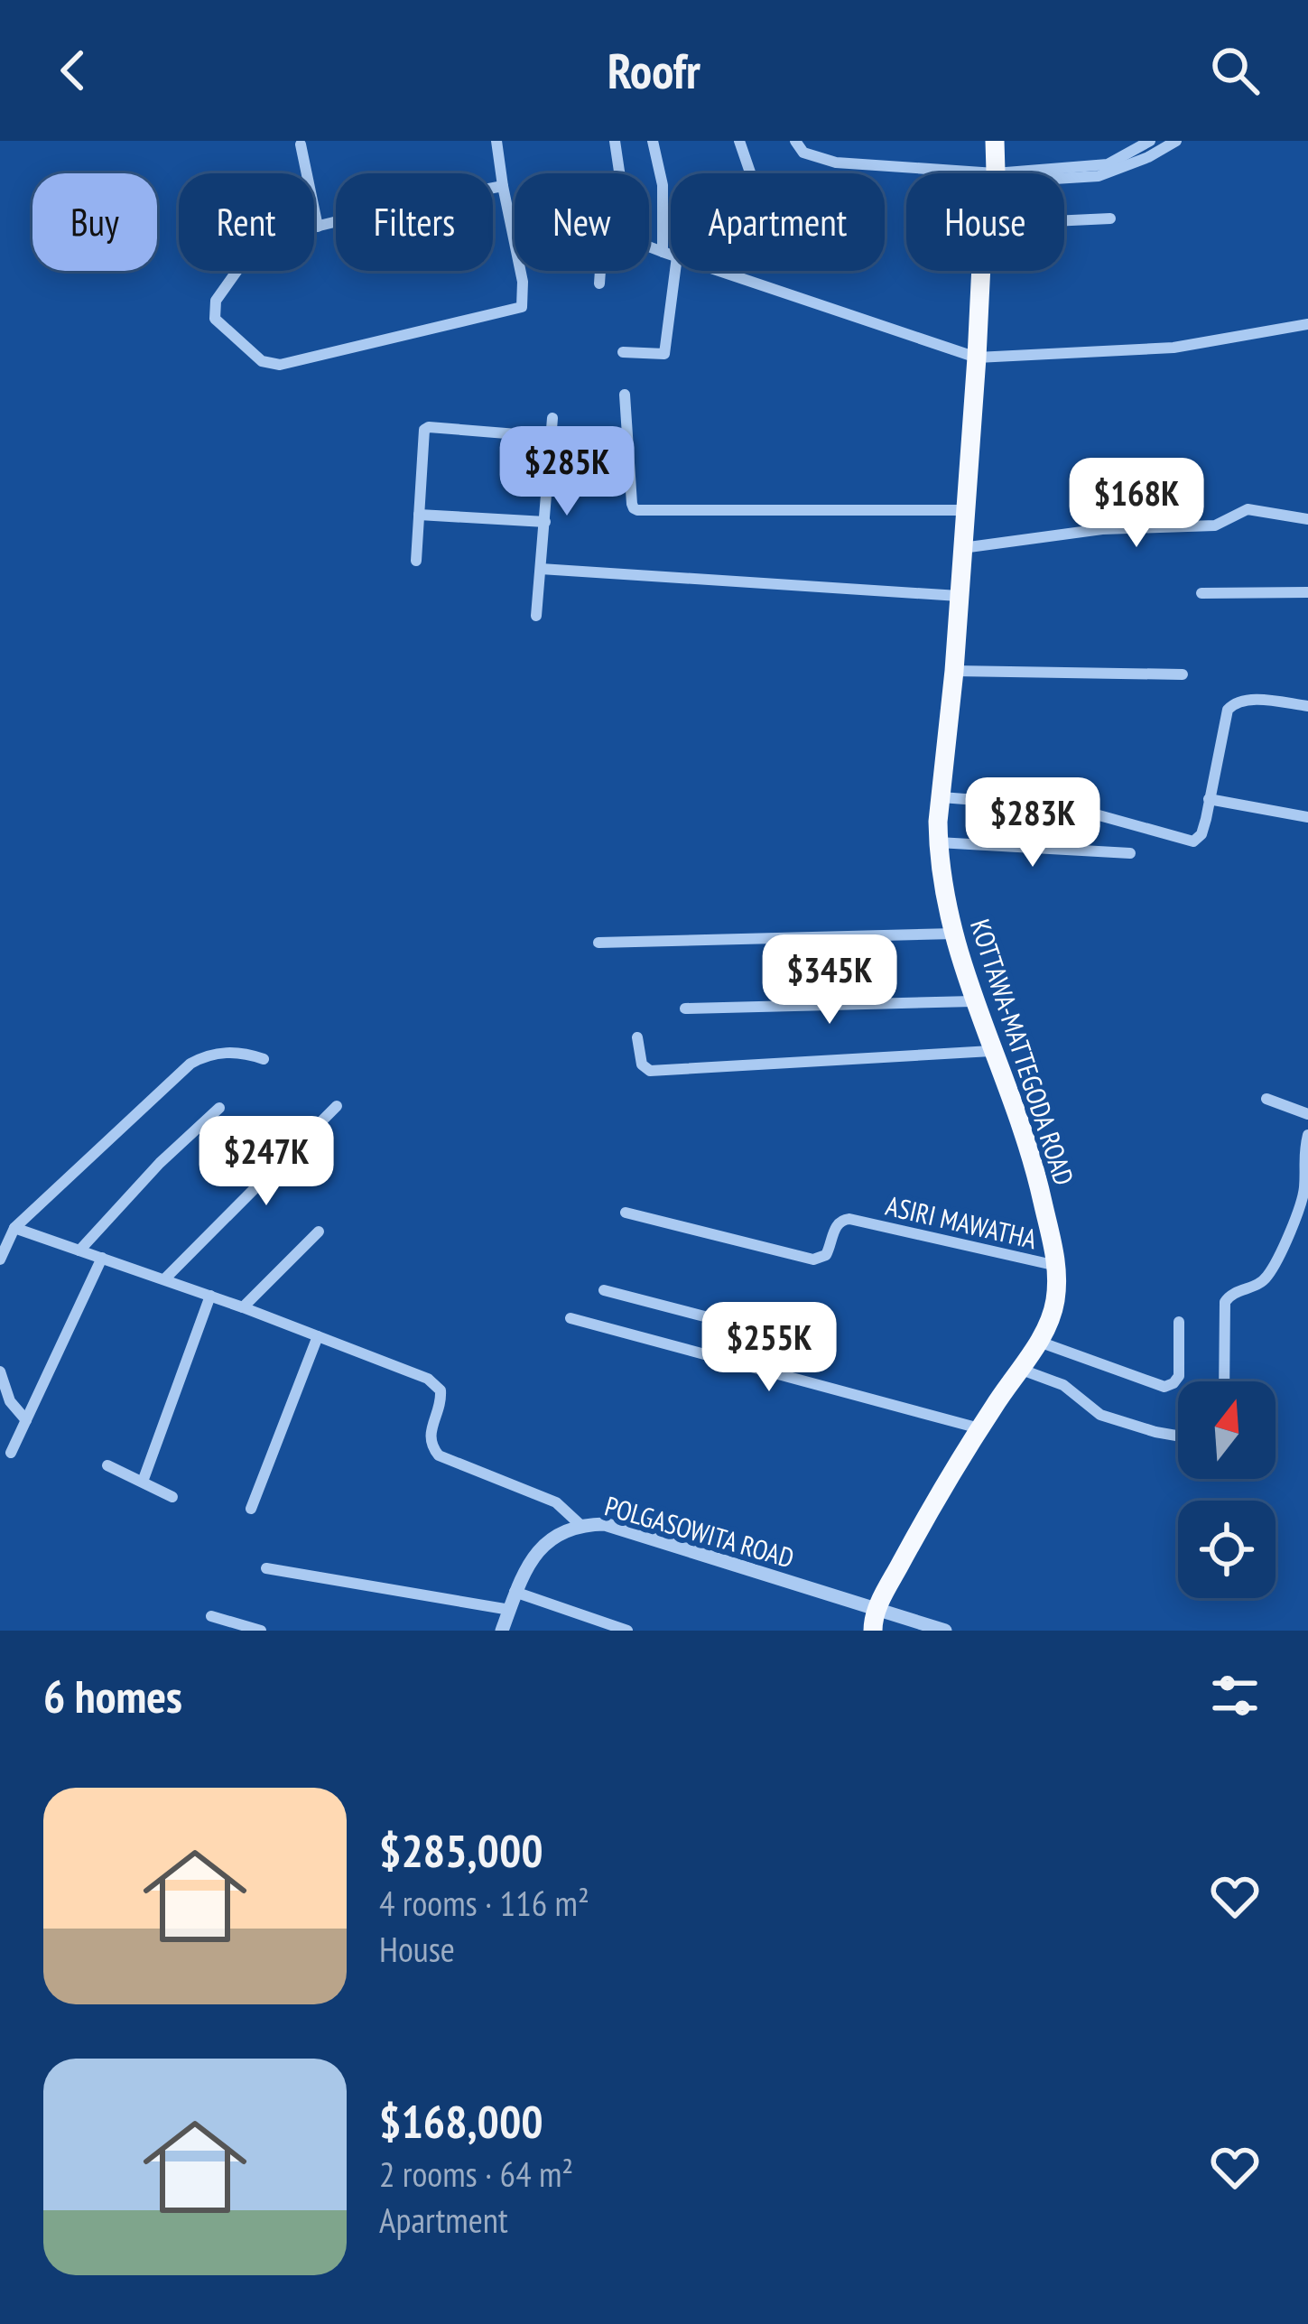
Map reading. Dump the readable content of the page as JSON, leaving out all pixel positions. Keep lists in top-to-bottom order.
{
  "streets": {
    "main road": ["KOTTAWA-MATTEGODA ROAD"],
    "street": ["ASIRI MAWATHA", "POLGASOWITA ROAD"]
  },
  "crossings": [
    ["KOTTAWA-MATTEGODA ROAD", "ASIRI MAWATHA"],
    ["KOTTAWA-MATTEGODA ROAD", "POLGASOWITA ROAD"]
  ],
  "north": "top",
  "page": {
    "header": "Roofr",
    "chip": [
      "Buy",
      "Rent",
      "Filters",
      "New",
      "Apartment",
      "House"
    ],
    "price": [
      "$285K",
      "$168K",
      "$283K",
      "$345K",
      "$247K",
      "$255K"
    ],
    "heading": "6 homes",
    "list": [
      {
        "name": "$285,000",
        "note": "4 rooms · 116 m² · House"
      },
      {
        "name": "$168,000",
        "note": "2 rooms · 64 m² · Apartment"
      }
    ]
  }
}
